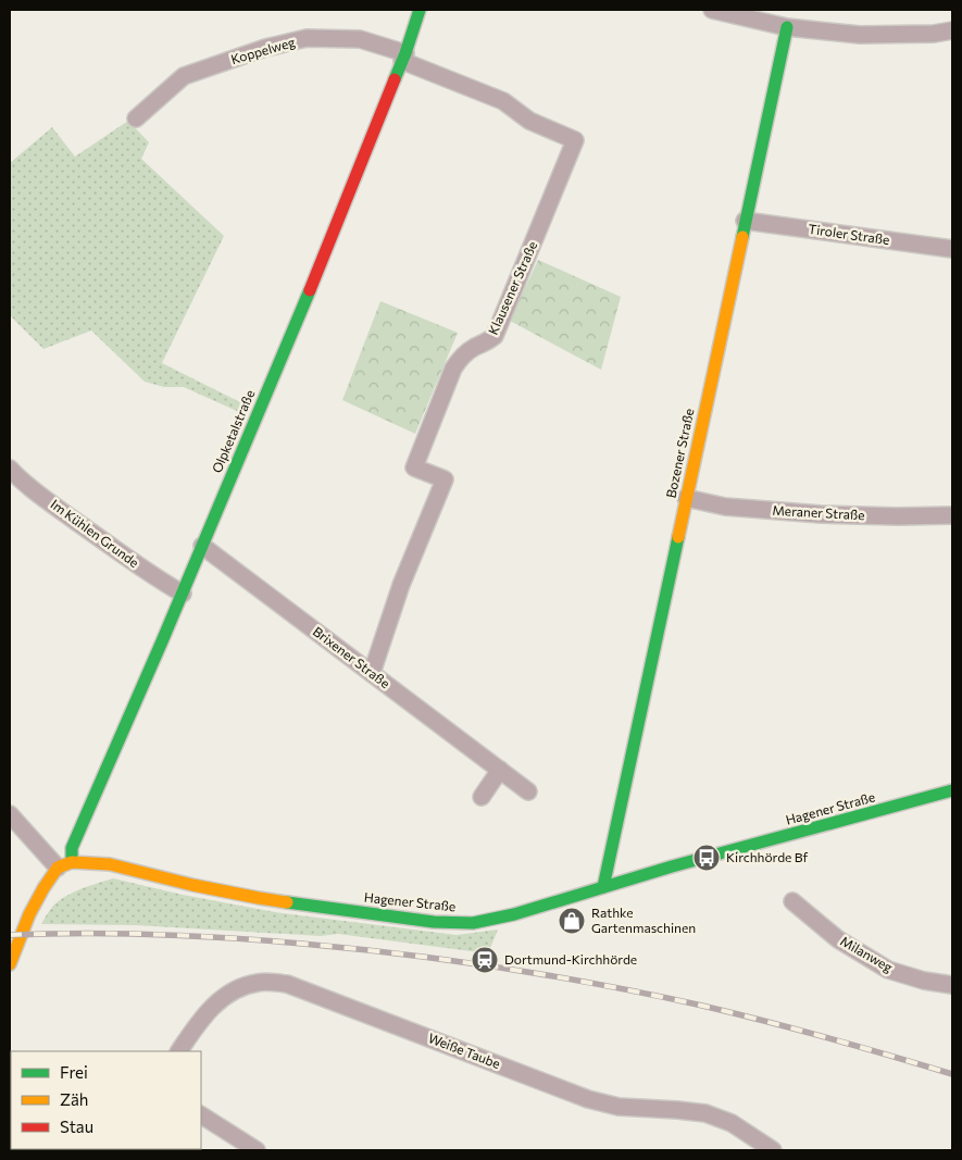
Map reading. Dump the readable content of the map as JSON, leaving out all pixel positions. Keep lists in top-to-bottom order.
{
  "streets": {
    "street": [
      "Koppelweg",
      "Tiroler Straße",
      "Klausener Straße",
      "Olpketalstraße",
      "Bozener Straße",
      "Meraner Straße",
      "Im Kühlen Grunde",
      "Brixener Straße",
      "Hagener Straße",
      "Milanweg",
      "Weiße Taube"
    ]
  },
  "crossings": [
    ["Koppelweg", "Klausener Straße"],
    ["Koppelweg", "Olpketalstraße"],
    ["Tiroler Straße", "Bozener Straße"],
    ["Klausener Straße", "Olpketalstraße"],
    ["Klausener Straße", "Brixener Straße"],
    ["Olpketalstraße", "Im Kühlen Grunde"],
    ["Olpketalstraße", "Brixener Straße"],
    ["Olpketalstraße", "Hagener Straße"],
    ["Bozener Straße", "Meraner Straße"],
    ["Bozener Straße", "Hagener Straße"]
  ],
  "places": {
    "bus stop": ["Kirchhörde Bf"],
    "shop": ["Rathke Gartenmaschinen"],
    "station": ["Dortmund-Kirchhörde"]
  },
  "legend": ["Frei", "Zäh", "Stau"]
}
